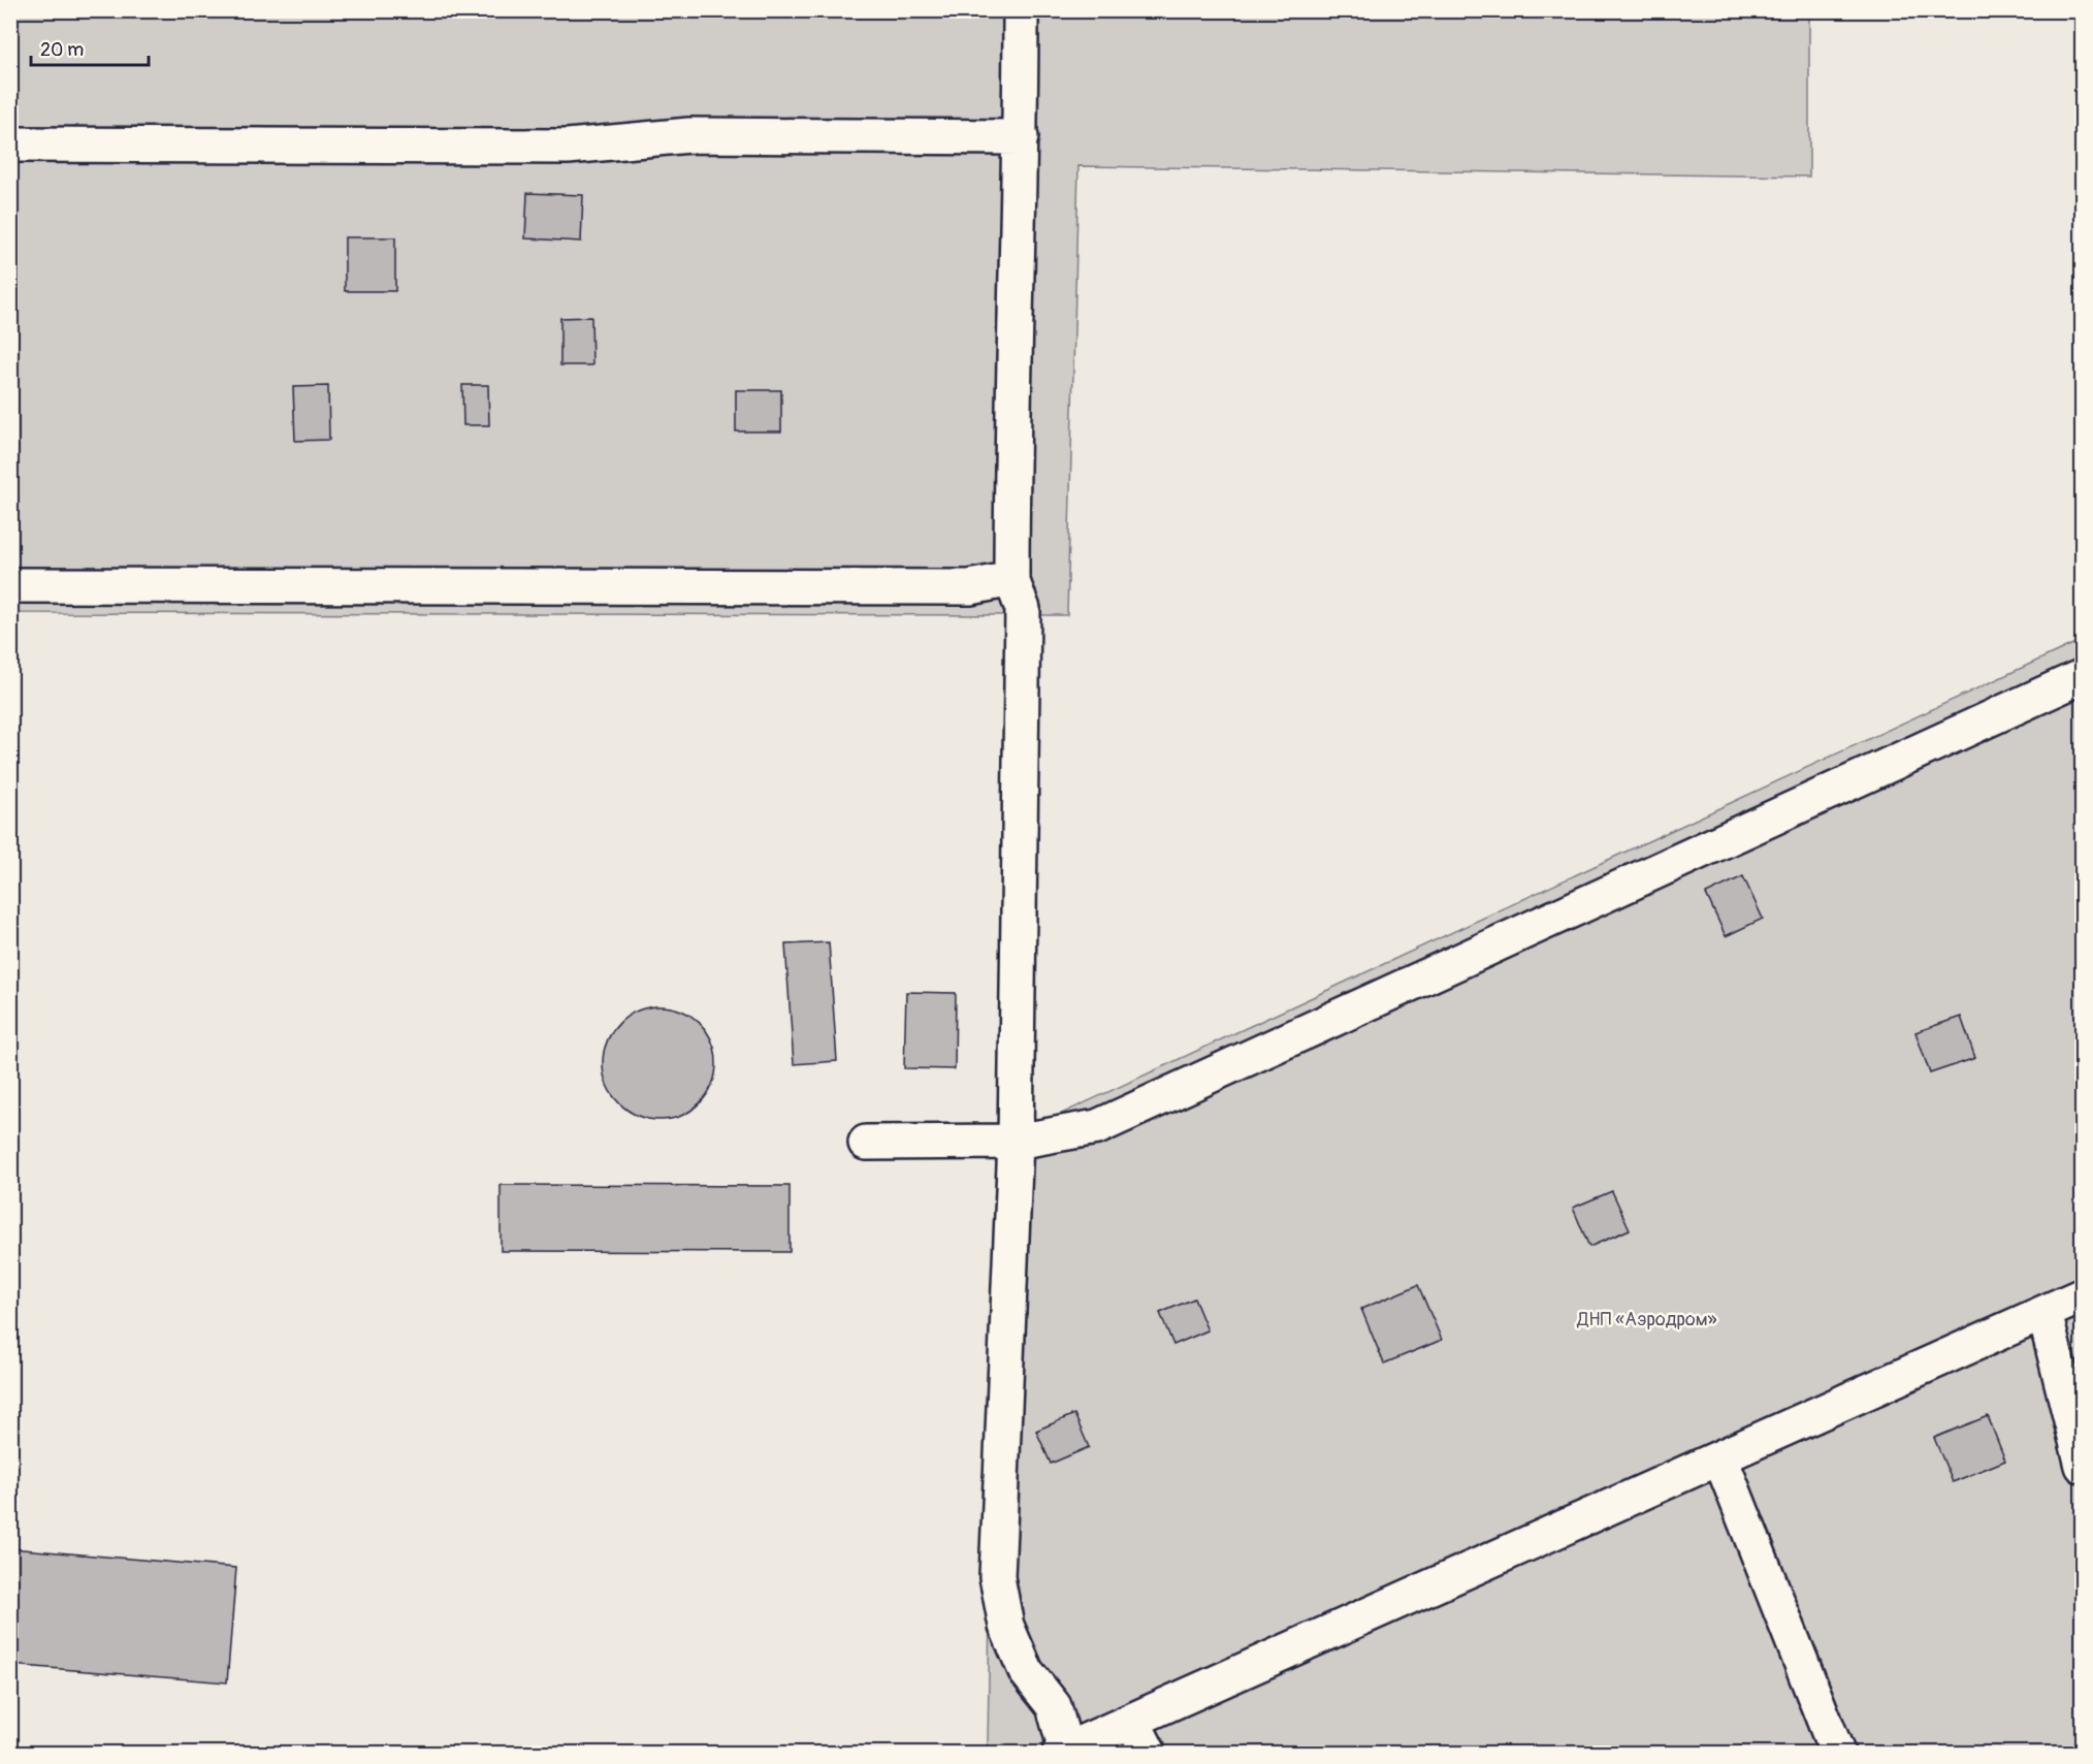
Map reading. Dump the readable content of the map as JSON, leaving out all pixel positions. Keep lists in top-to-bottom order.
{
  "parks": ["ДНП «Аэродром»"],
  "scale_bar": "20 m"
}
